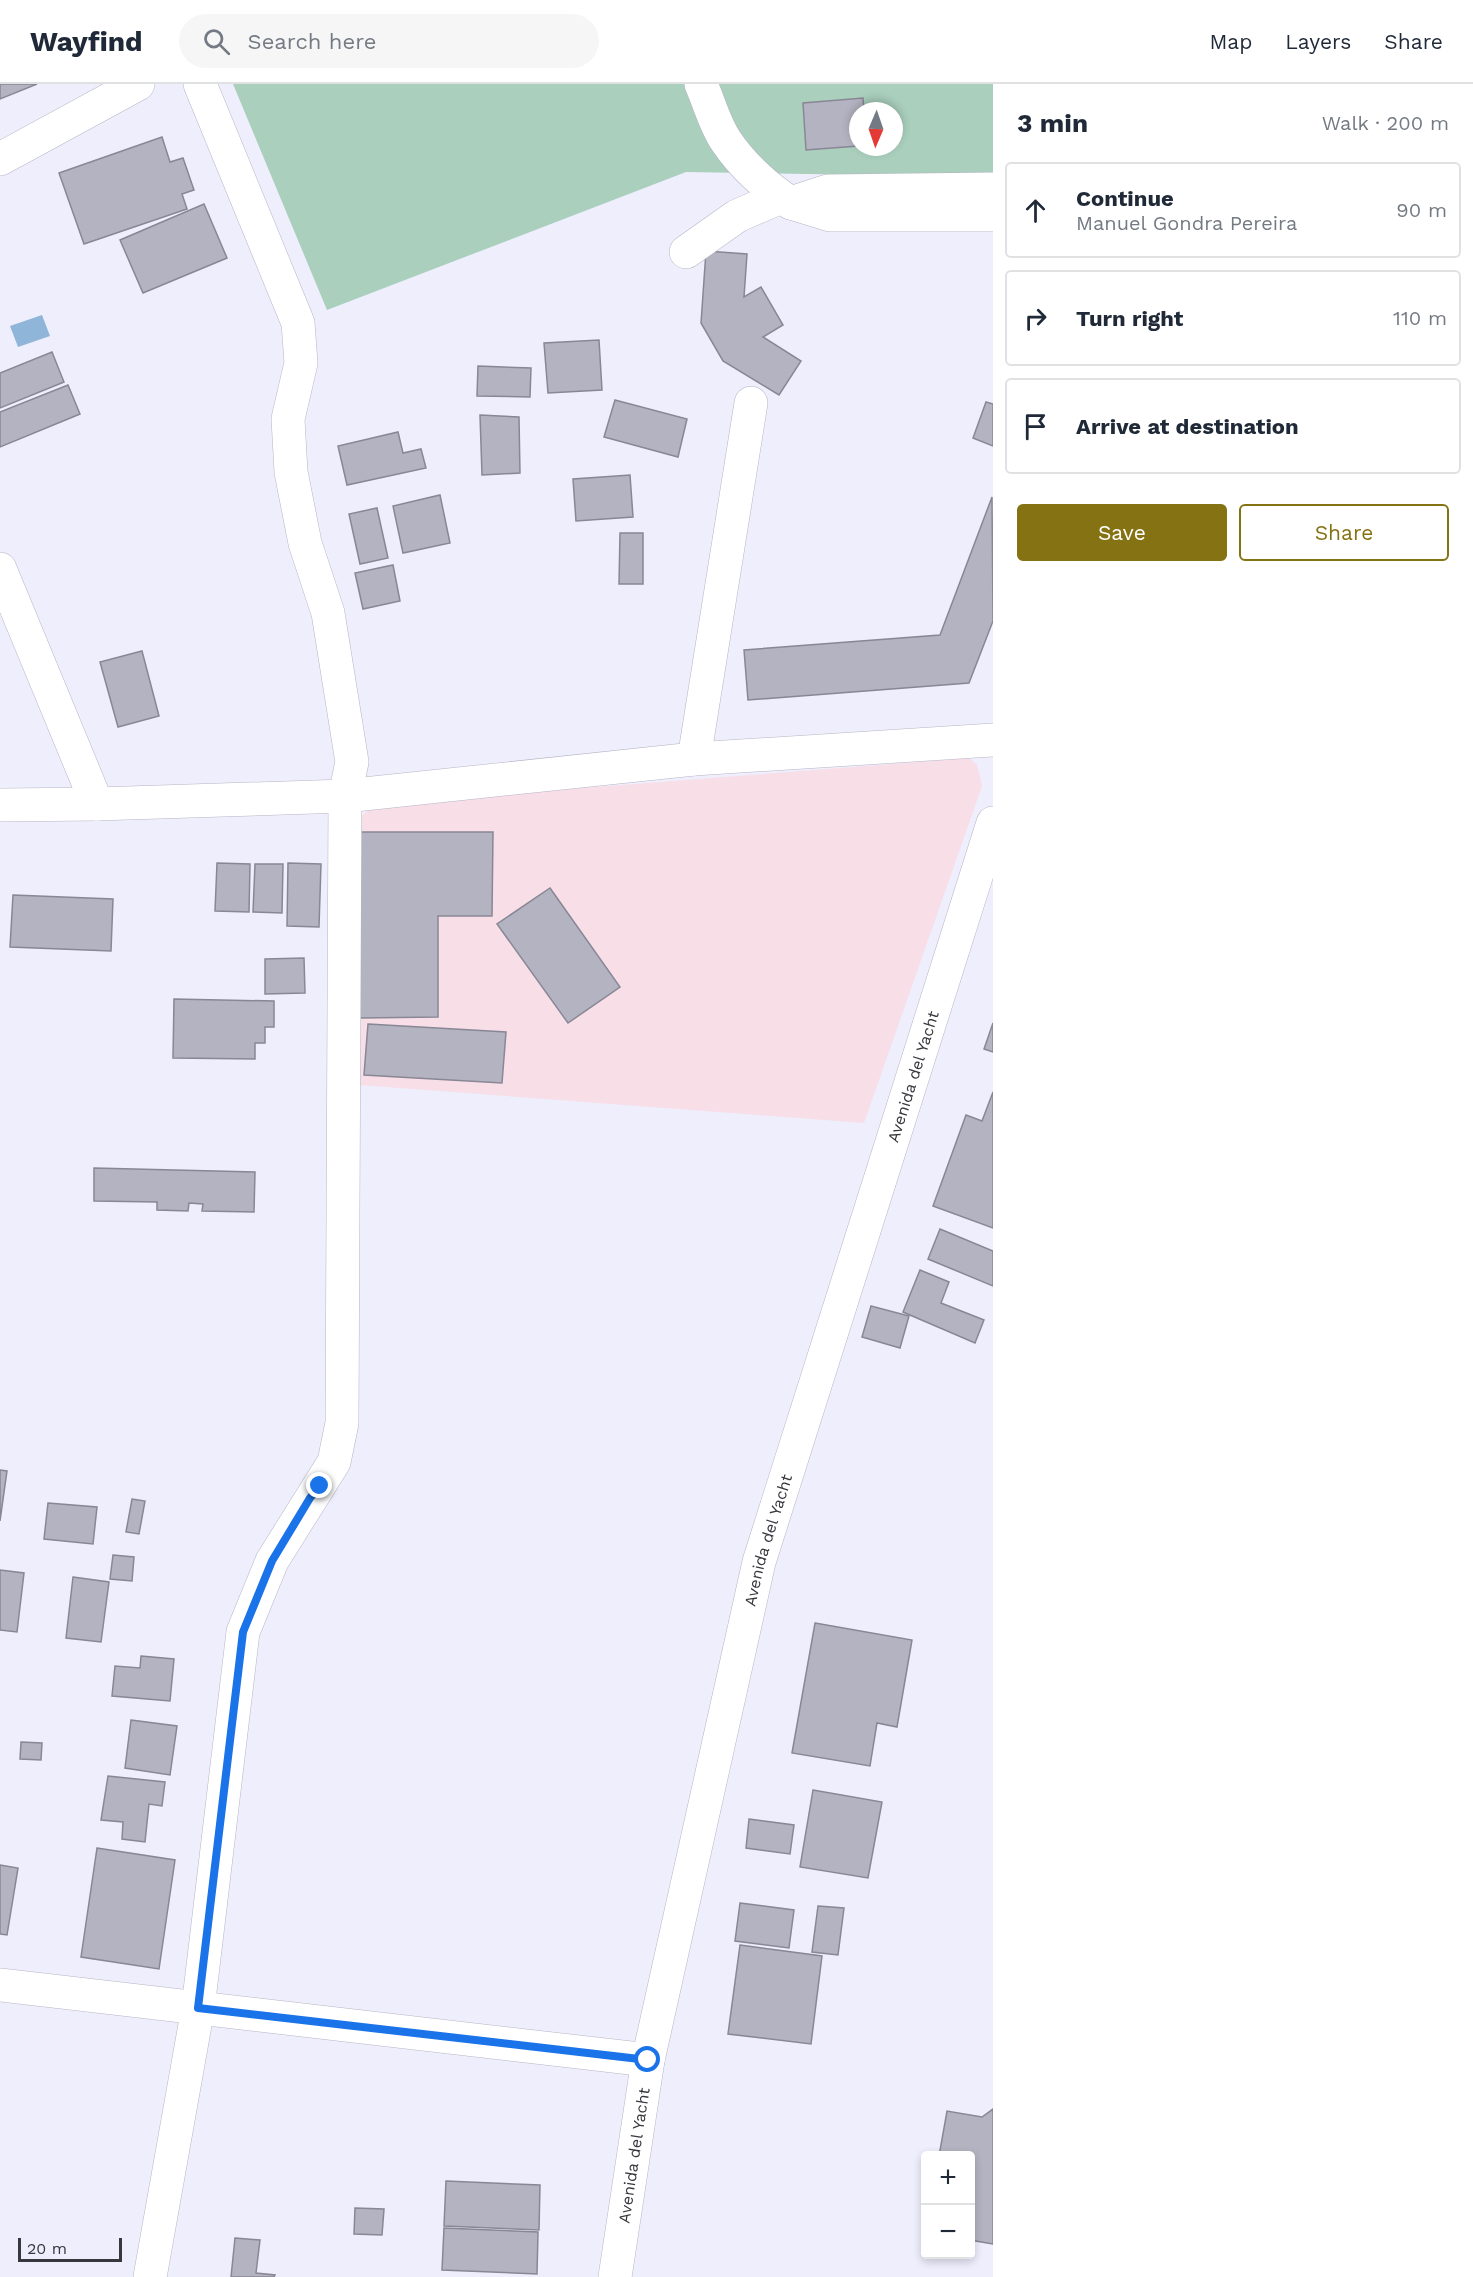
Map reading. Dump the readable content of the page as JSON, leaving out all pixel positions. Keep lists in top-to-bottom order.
{
  "streets": {
    "street": ["Avenida del Yacht"]
  },
  "scale_bar": "20 m",
  "north": "bottom",
  "page": {
    "header": "Wayfind",
    "search": "Search here",
    "nav": ["Map", "Layers", "Share"],
    "heading": ["3 min", "Walk · 200 m"],
    "list": [
      ["Continue", "Manuel Gondra Pereira", "90 m"],
      ["Turn right", "110 m"],
      "Arrive at destination"
    ],
    "buttons": ["Save", "Share"],
    "map_buttons": ["+", "−"],
    "scale": "20 m"
  }
}
